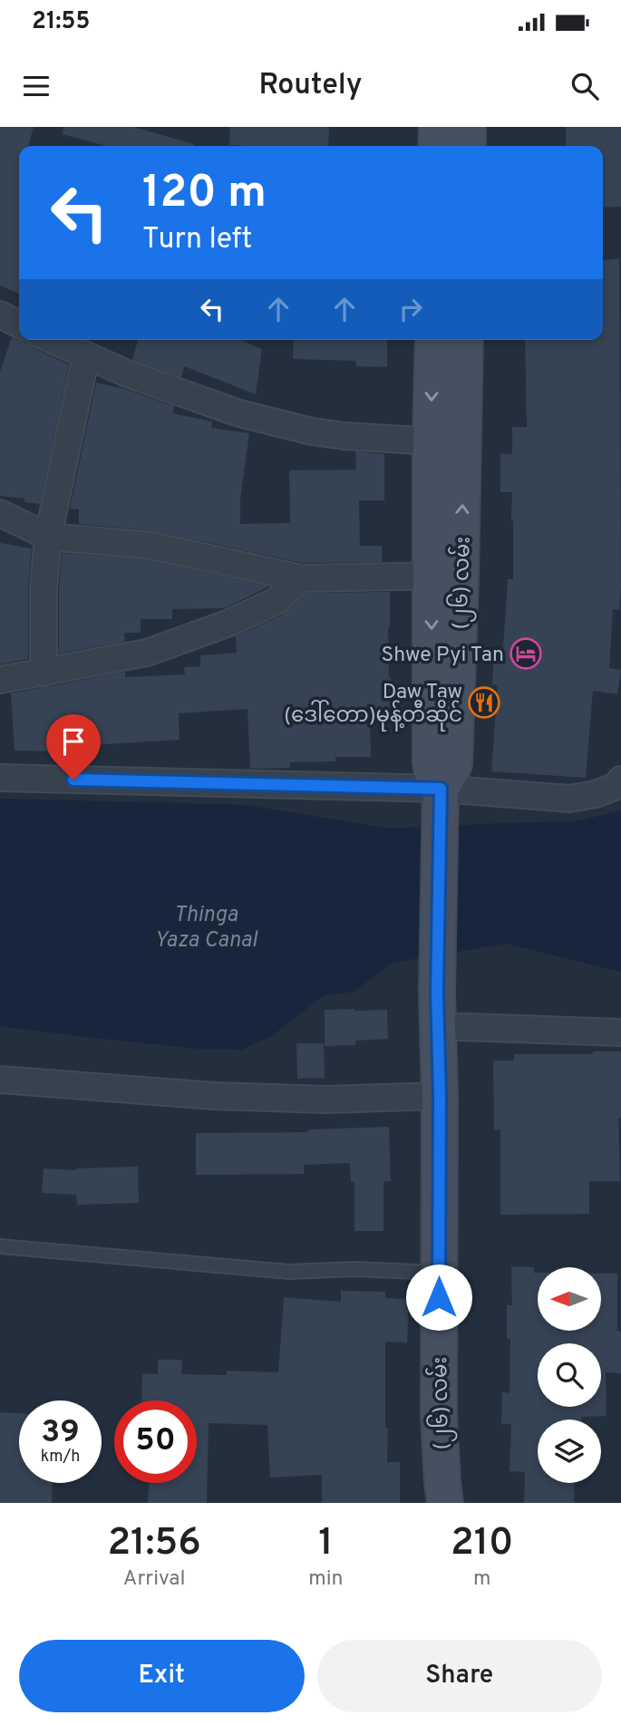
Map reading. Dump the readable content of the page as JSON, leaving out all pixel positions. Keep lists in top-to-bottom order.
{
  "streets": {
    "main road": ["(၂၆) လမ်း"]
  },
  "water": ["Thinga Yaza Canal"],
  "places": {
    "hotel": ["Shwe Pyi Tan"],
    "restaurant": ["Daw Taw (ဒေါ်တော)မုန့်တီဆိုင်"]
  },
  "north": "left",
  "page": {
    "status": "21:55",
    "header": "Routely",
    "turn": ["120 m", "Turn left"],
    "speed": "39 km/h",
    "limit": "50",
    "eta": [
      "21:56",
      "Arrival",
      "1",
      "min",
      "210",
      "m"
    ],
    "buttons": ["Exit", "Share"]
  }
}
